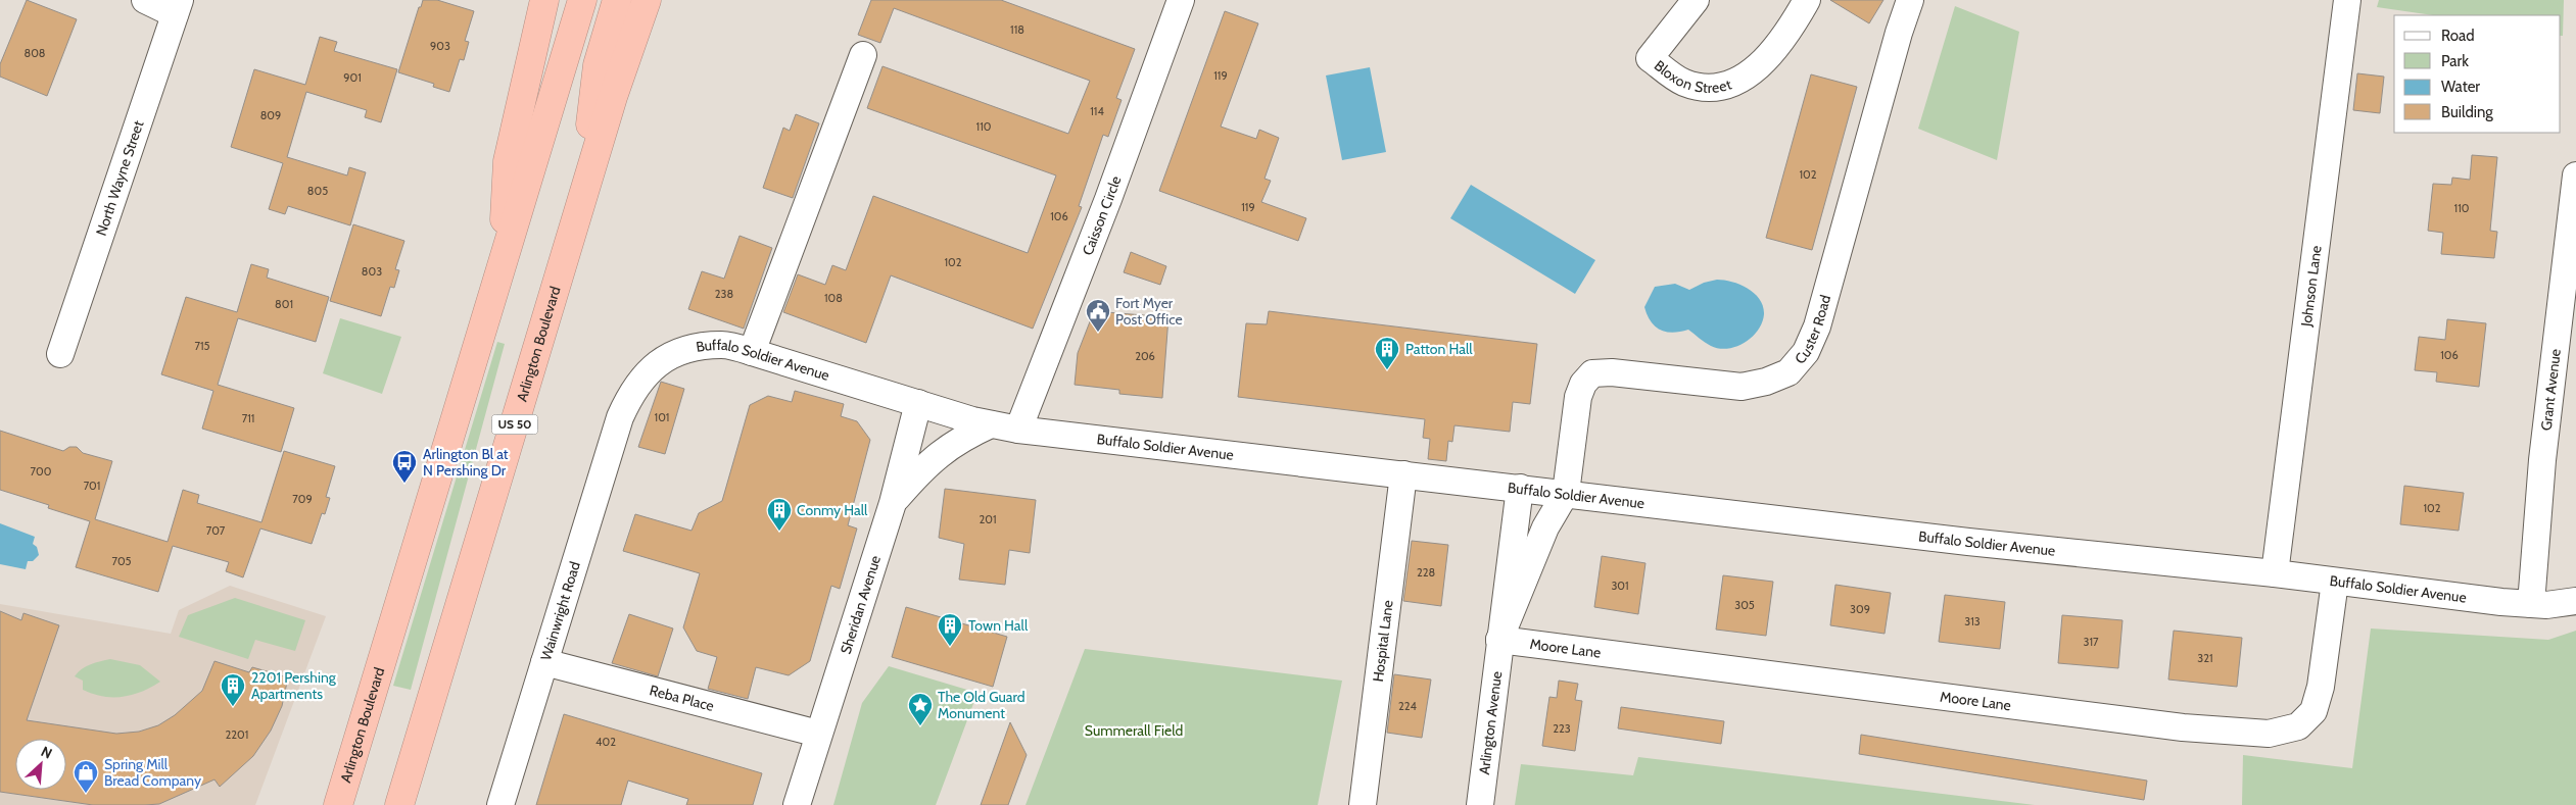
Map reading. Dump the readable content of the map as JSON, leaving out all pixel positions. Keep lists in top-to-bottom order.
{
  "streets": {
    "highway": ["Arlington Boulevard", "US 50"],
    "street": [
      "Bloxon Street",
      "North Wayne Street",
      "Caisson Circle",
      "Johnson Lane",
      "Custer Road",
      "Buffalo Soldier Avenue",
      "Grant Avenue",
      "Sheridan Avenue",
      "Wainwright Road",
      "Hospital Lane",
      "Moore Lane",
      "Reba Place",
      "Arlington Avenue"
    ]
  },
  "crossings": [
    ["Caisson Circle", "Buffalo Soldier Avenue"],
    ["Johnson Lane", "Buffalo Soldier Avenue"],
    ["Custer Road", "Buffalo Soldier Avenue"],
    ["Custer Road", "Arlington Avenue"],
    ["Buffalo Soldier Avenue", "Grant Avenue"],
    ["Buffalo Soldier Avenue", "Sheridan Avenue"],
    ["Buffalo Soldier Avenue", "Wainwright Road"],
    ["Buffalo Soldier Avenue", "Hospital Lane"],
    ["Buffalo Soldier Avenue", "Moore Lane"],
    ["Buffalo Soldier Avenue", "Arlington Avenue"],
    ["Sheridan Avenue", "Reba Place"],
    ["Wainwright Road", "Reba Place"],
    ["Moore Lane", "Arlington Avenue"]
  ],
  "parks": ["Summerall Field"],
  "places": {
    "public building": ["Fort Myer Post Office"],
    "building": [
      "Patton Hall",
      "Conmy Hall",
      "Town Hall",
      "2201 Pershing Apartments"
    ],
    "bus stop": ["Arlington Bl at N Pershing Dr"],
    "place": ["The Old Guard Monument"],
    "shop": ["Spring Mill Bread Company"]
  },
  "house_numbers": [
    "118",
    "903",
    "808",
    "119",
    "901",
    "114",
    "809",
    "110",
    "102",
    "805",
    "119",
    "110",
    "106",
    "102",
    "803",
    "238",
    "108",
    "801",
    "715",
    "106",
    "206",
    "101",
    "711",
    "700",
    "701",
    "709",
    "102",
    "201",
    "707",
    "705",
    "228",
    "301",
    "305",
    "309",
    "313",
    "317",
    "321",
    "224",
    "223",
    "2201",
    "402"
  ],
  "legend": [
    "Road",
    "Park",
    "Water",
    "Building"
  ],
  "north": "top right"
}
